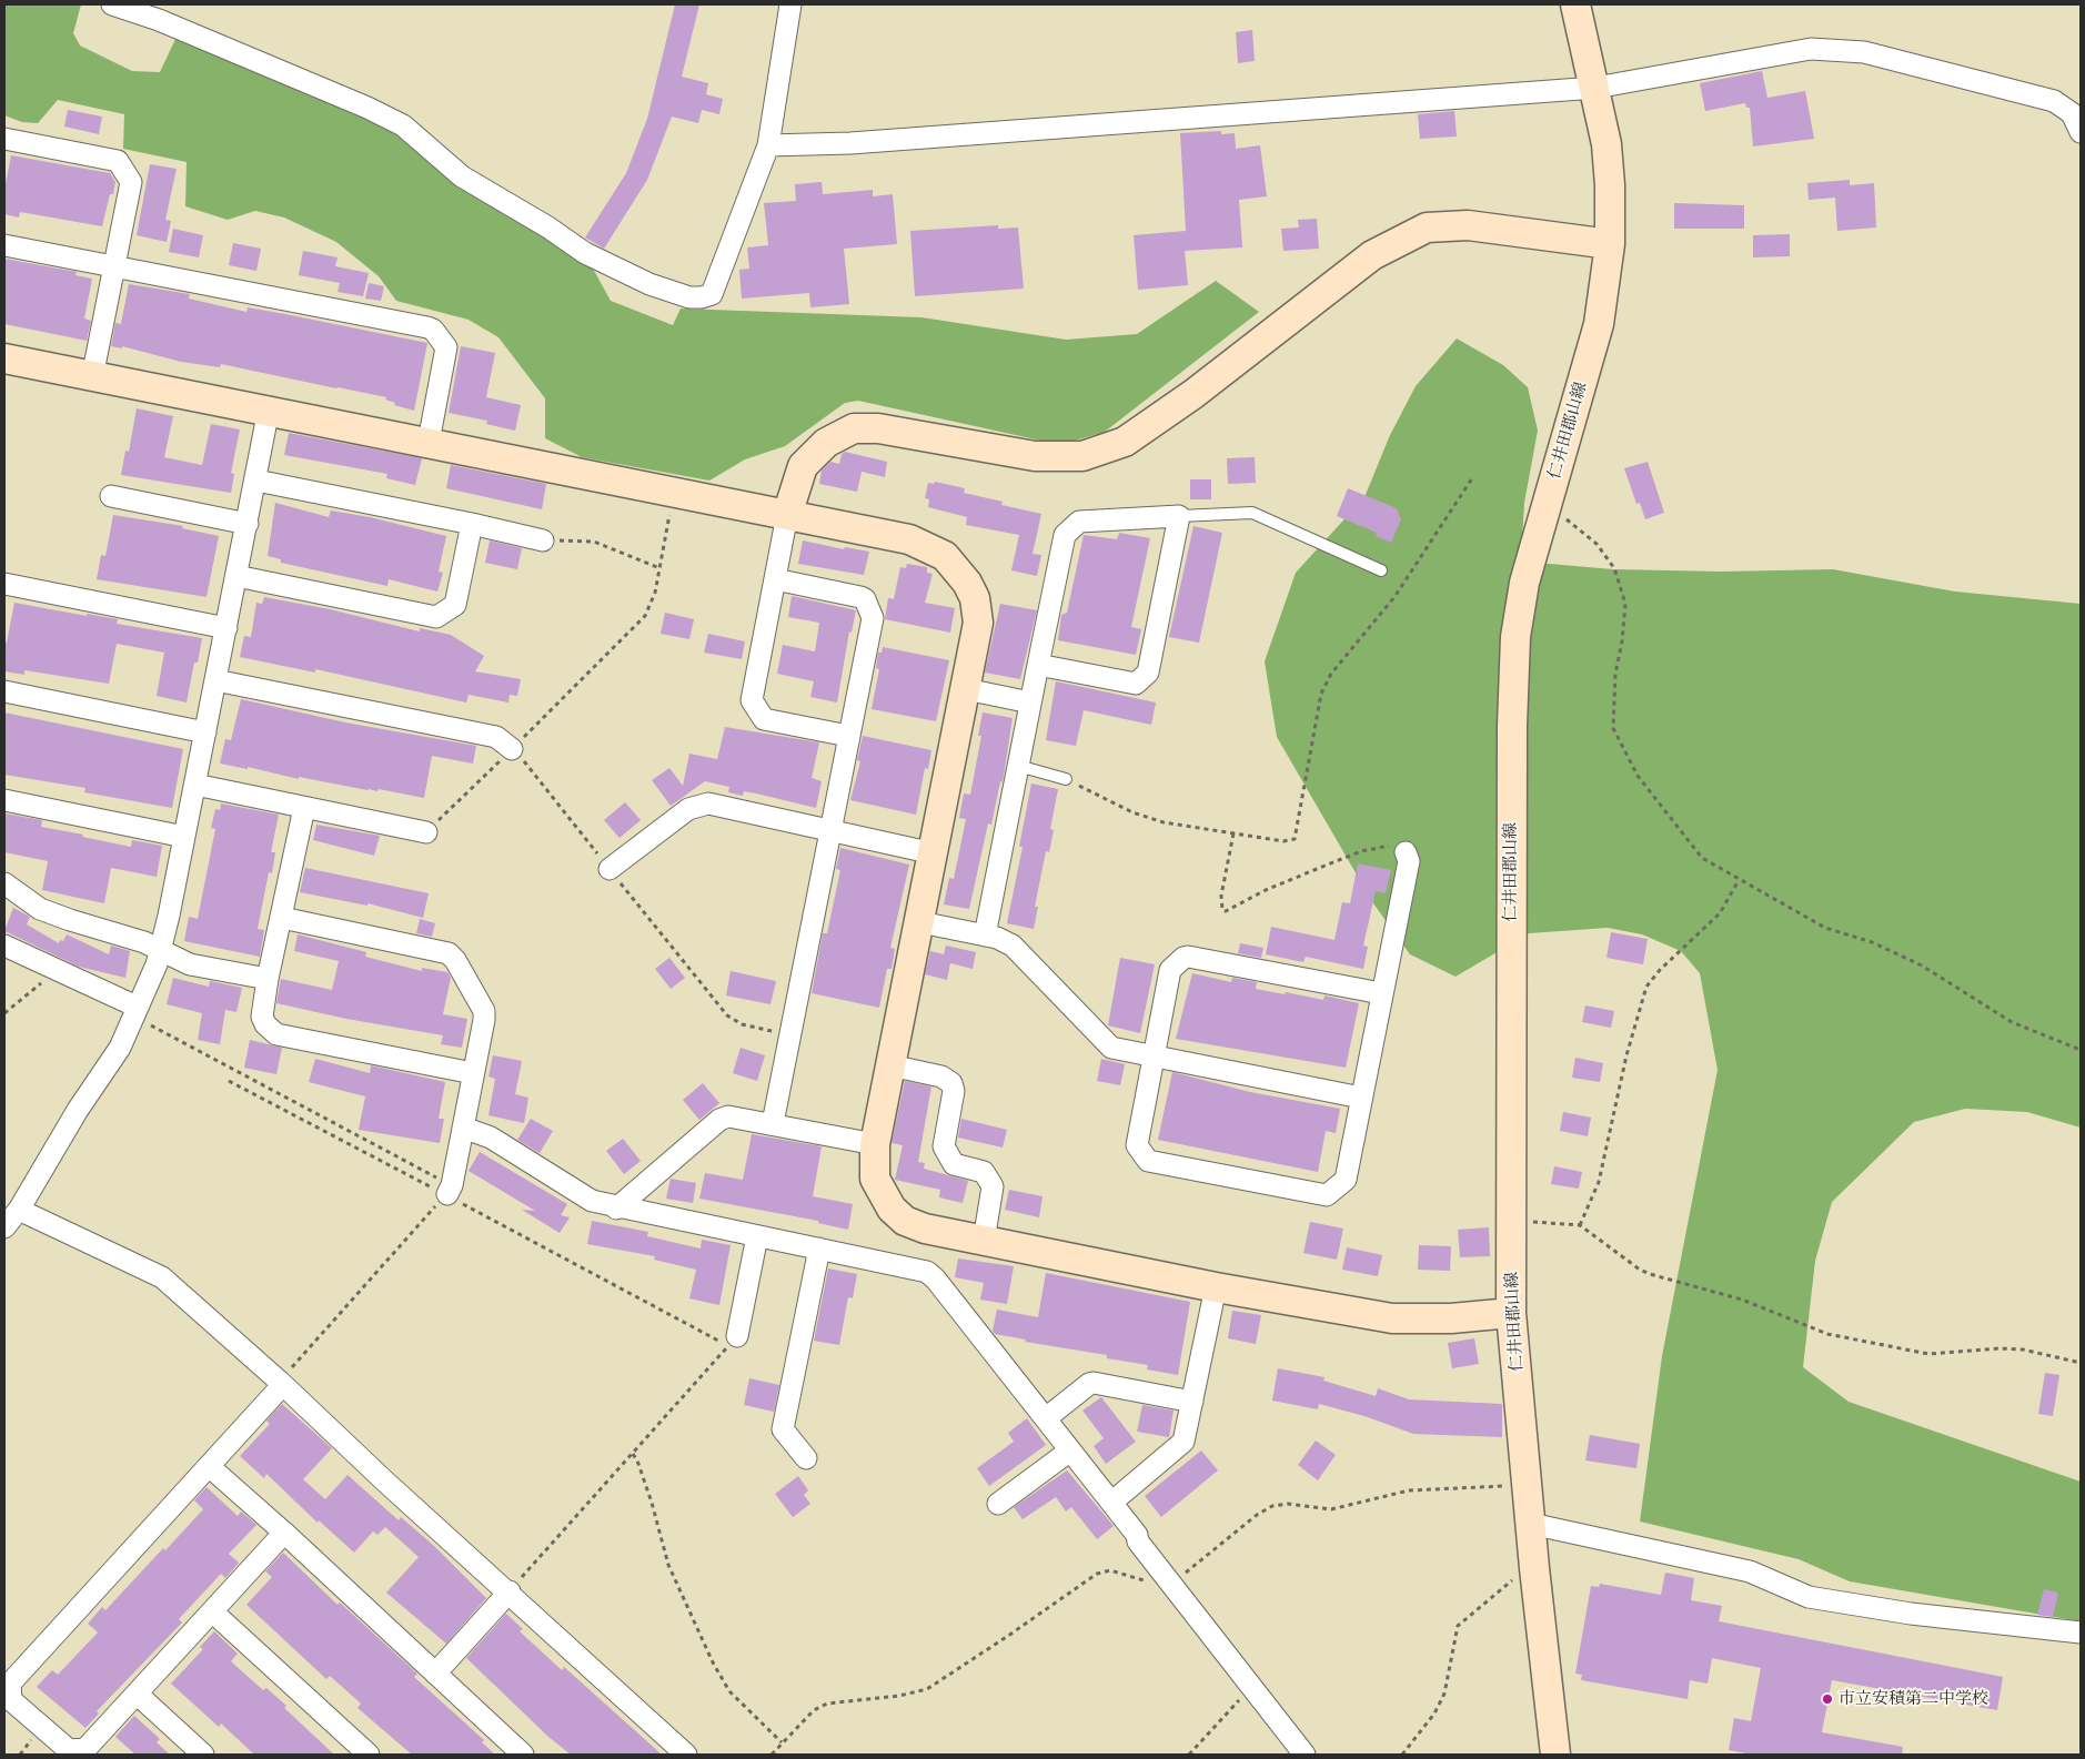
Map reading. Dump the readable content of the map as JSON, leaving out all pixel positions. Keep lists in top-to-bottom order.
{
  "streets": {
    "street": ["仁井田郡山線"]
  },
  "places": ["市立安積第二中学校"]
}
